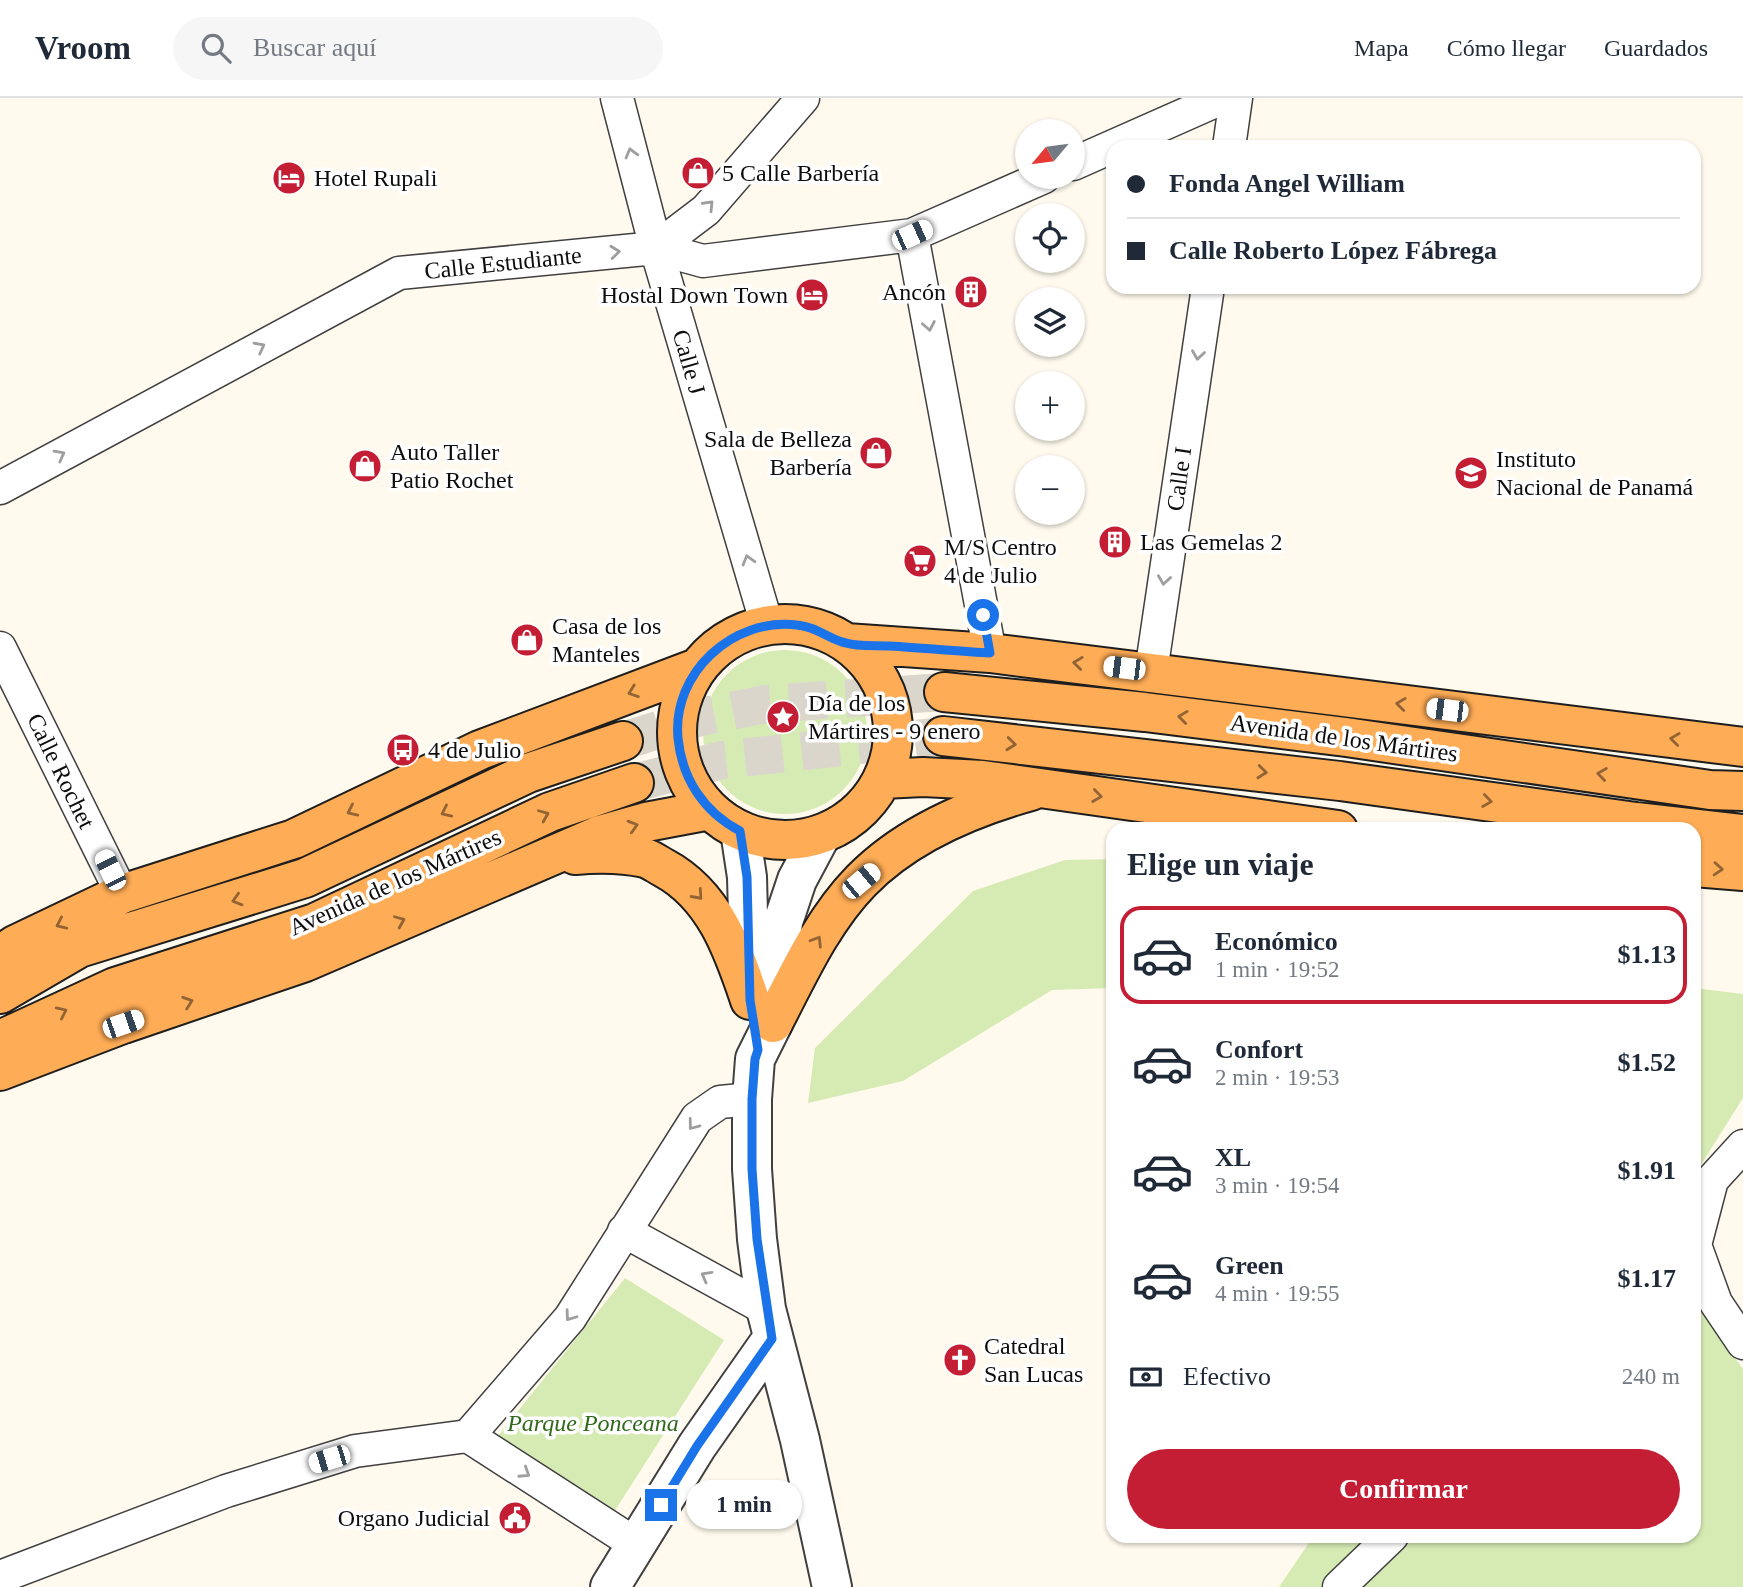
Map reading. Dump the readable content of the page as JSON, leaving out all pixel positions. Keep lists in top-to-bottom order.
{
  "streets": {
    "highway": ["Avenida de los Mártires"],
    "street": [
      "Calle Estudiante",
      "Calle J",
      "Calle I",
      "Calle Rochet"
    ]
  },
  "crossings": [
    ["Calle Estudiante", "Calle J"]
  ],
  "one_way": ["Calle Estudiante"],
  "parks": ["Parque Ponceana"],
  "places": {
    "shop": [
      "5 Calle Barbería",
      "Sala de Belleza Barbería",
      "Auto Taller Patio Rochet",
      "Casa de los Manteles"
    ],
    "hotel": ["Hotel Rupali", "Hostal Down Town"],
    "building": ["Ancón", "Las Gemelas 2"],
    "school or university": ["Instituto Nacional de Panamá"],
    "supermarket": ["M/S Centro 4 de Julio"],
    "place": ["Día de los Mártires - 9 enero"],
    "bus stop": ["4 de Julio"],
    "church": ["Catedral San Lucas"],
    "public building": ["Organo Judicial"]
  },
  "north": "bottom left",
  "page": {
    "header": "Vroom",
    "search": "Buscar aquí",
    "nav": ["Mapa", "Cómo llegar", "Guardados"],
    "map_buttons": ["+", "−"],
    "banner": ["Fonda Angel William", "Calle Roberto López Fábrega"],
    "heading": "Elige un viaje",
    "list": [
      {
        "name": "Económico",
        "note": "1 min · 19:52",
        "value": "$1.13"
      },
      {
        "name": "Confort",
        "note": "2 min · 19:53",
        "value": "$1.52"
      },
      {
        "name": "XL",
        "note": "3 min · 19:54",
        "value": "$1.91"
      },
      {
        "name": "Green",
        "note": "4 min · 19:55",
        "value": "$1.17"
      }
    ],
    "pay": ["Efectivo", "240 m"],
    "buttons": "Confirmar",
    "bubble": "1 min"
  }
}
